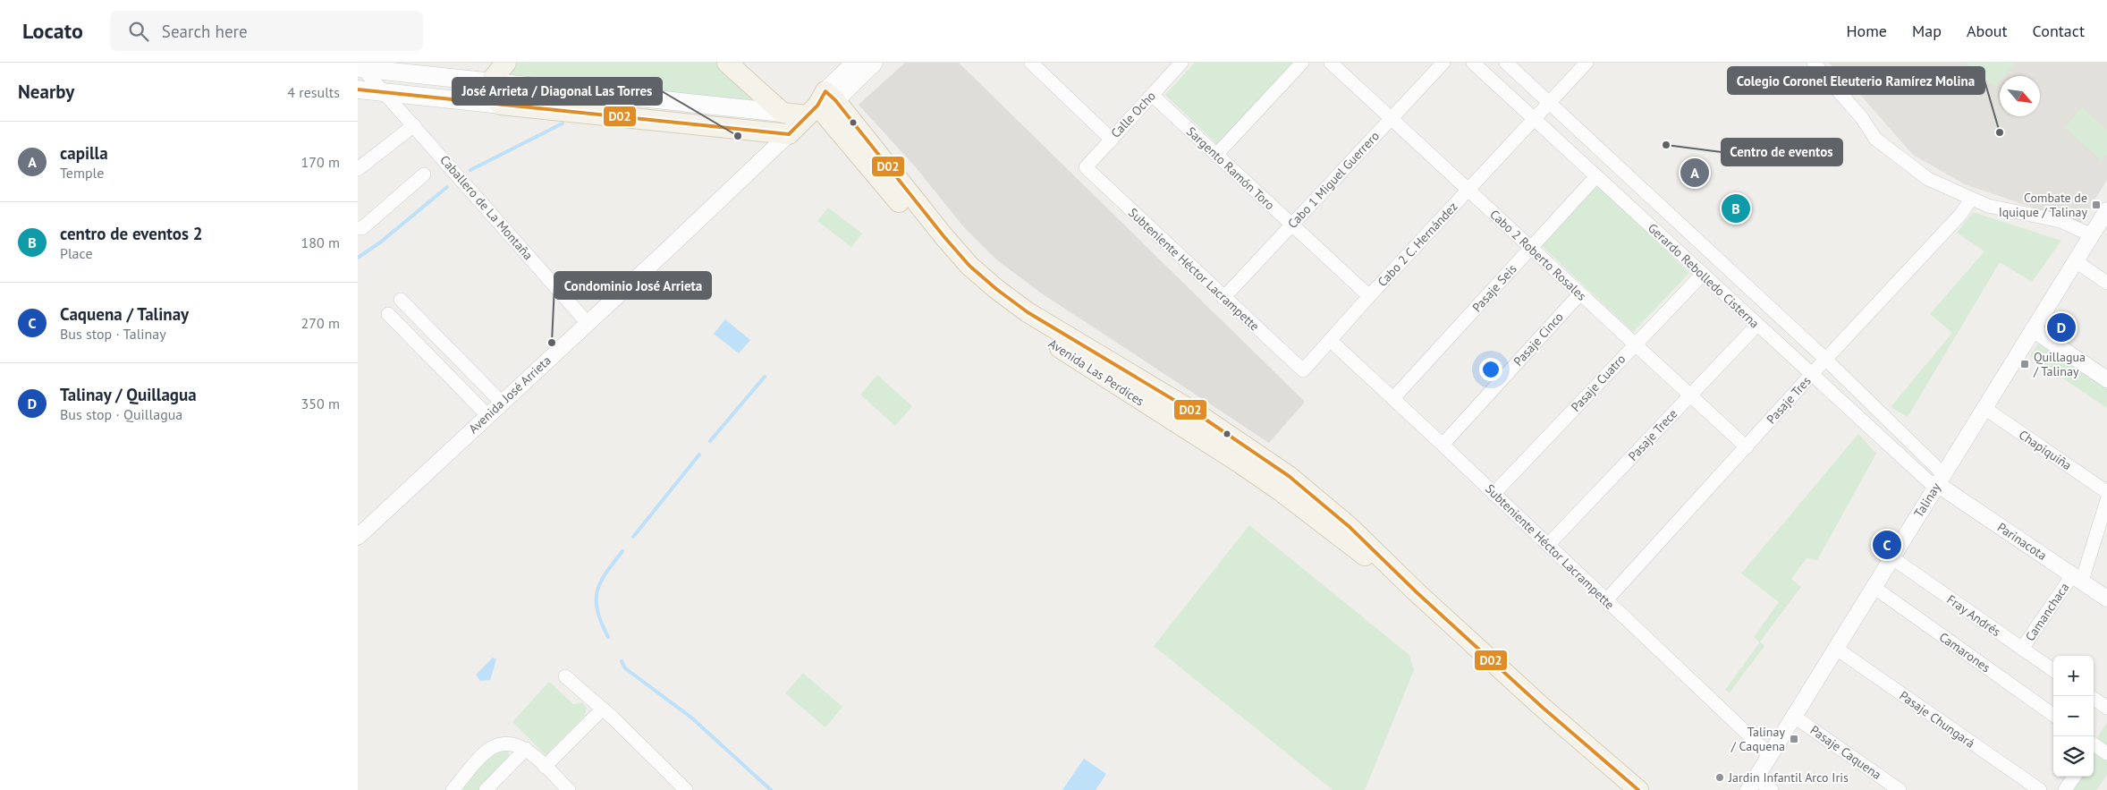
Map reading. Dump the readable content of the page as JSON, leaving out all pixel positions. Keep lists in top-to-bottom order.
{
  "streets": {
    "main road": ["Avenida Las Perdices", "Avenida José Arrieta"],
    "street": [
      "Calle Ocho",
      "Sargento Ramón Toro",
      "Cabo 1 Miguel Guerrero",
      "Caballero de La Montaña",
      "Cabo 2 C. Hernández",
      "Cabo 2 Roberto Rosales",
      "Subteniente Héctor Lacrampette",
      "Gerardo Rebolledo Cisterna",
      "Pasaje Seis",
      "Pasaje Cinco",
      "Pasaje Cuatro",
      "Pasaje Tres",
      "Pasaje Trece",
      "Chapiquiña",
      "Talinay",
      "Parinacota",
      "Camanchaca",
      "Fray Andrés",
      "Camarones",
      "Pasaje Chungará",
      "Pasaje Caquena"
    ]
  },
  "crossings": [
    ["Calle Ocho", "Sargento Ramón Toro"],
    ["Calle Ocho", "Subteniente Héctor Lacrampette"],
    ["Sargento Ramón Toro", "Cabo 1 Miguel Guerrero"],
    ["Sargento Ramón Toro", "Cabo 2 C. Hernández"],
    ["Cabo 1 Miguel Guerrero", "Cabo 2 Roberto Rosales"],
    ["Cabo 1 Miguel Guerrero", "Subteniente Héctor Lacrampette"],
    ["Caballero de La Montaña", "Avenida José Arrieta"],
    ["Cabo 2 C. Hernández", "Cabo 2 Roberto Rosales"],
    ["Cabo 2 C. Hernández", "Subteniente Héctor Lacrampette"],
    ["Cabo 2 C. Hernández", "Gerardo Rebolledo Cisterna"],
    ["Cabo 2 Roberto Rosales", "Pasaje Seis"],
    ["Cabo 2 Roberto Rosales", "Pasaje Cinco"],
    ["Cabo 2 Roberto Rosales", "Pasaje Cuatro"],
    ["Cabo 2 Roberto Rosales", "Pasaje Tres"],
    ["Cabo 2 Roberto Rosales", "Pasaje Trece"],
    ["Subteniente Héctor Lacrampette", "Pasaje Seis"],
    ["Subteniente Héctor Lacrampette", "Pasaje Cinco"],
    ["Subteniente Héctor Lacrampette", "Pasaje Cuatro"],
    ["Subteniente Héctor Lacrampette", "Pasaje Tres"],
    ["Subteniente Héctor Lacrampette", "Pasaje Trece"],
    ["Subteniente Héctor Lacrampette", "Talinay"],
    ["Gerardo Rebolledo Cisterna", "Pasaje Seis"],
    ["Gerardo Rebolledo Cisterna", "Pasaje Cuatro"],
    ["Gerardo Rebolledo Cisterna", "Pasaje Tres"],
    ["Gerardo Rebolledo Cisterna", "Pasaje Trece"],
    ["Gerardo Rebolledo Cisterna", "Talinay"],
    ["Gerardo Rebolledo Cisterna", "Parinacota"],
    ["Avenida Las Perdices", "Avenida José Arrieta"],
    ["Chapiquiña", "Talinay"],
    ["Talinay", "Parinacota"],
    ["Talinay", "Fray Andrés"],
    ["Talinay", "Camarones"],
    ["Talinay", "Pasaje Chungará"],
    ["Talinay", "Pasaje Caquena"],
    ["Parinacota", "Camanchaca"],
    ["Camanchaca", "Fray Andrés"]
  ],
  "places": {
    "other": [
      "Colegio Coronel Eleuterio Ramírez Molina",
      "José Arrieta / Diagonal Las Torres",
      "Centro de eventos",
      "Condominio José Arrieta",
      "Jardin Infantil Arco Iris"
    ],
    "transit": ["Combate de Iquique / Talinay", "Quillagua / Talinay", "Talinay / Caquena"]
  },
  "lines": ["transit line D02"],
  "north": "bottom right",
  "page": {
    "header": "Locato",
    "search": "Search here",
    "nav": [
      "Home",
      "Map",
      "About",
      "Contact"
    ],
    "heading": ["Nearby", "4 results"],
    "list": [
      {
        "mark": "A",
        "name": "capilla",
        "note": "Temple",
        "value": "170 m"
      },
      {
        "mark": "B",
        "name": "centro de eventos 2",
        "note": "Place",
        "value": "180 m"
      },
      {
        "mark": "C",
        "name": "Caquena / Talinay",
        "note": "Bus stop · Talinay",
        "value": "270 m"
      },
      {
        "mark": "D",
        "name": "Talinay / Quillagua",
        "note": "Bus stop · Quillagua",
        "value": "350 m"
      }
    ],
    "pins": [
      "A",
      "B",
      "D",
      "C"
    ],
    "map_buttons": ["+", "−"]
  }
}
